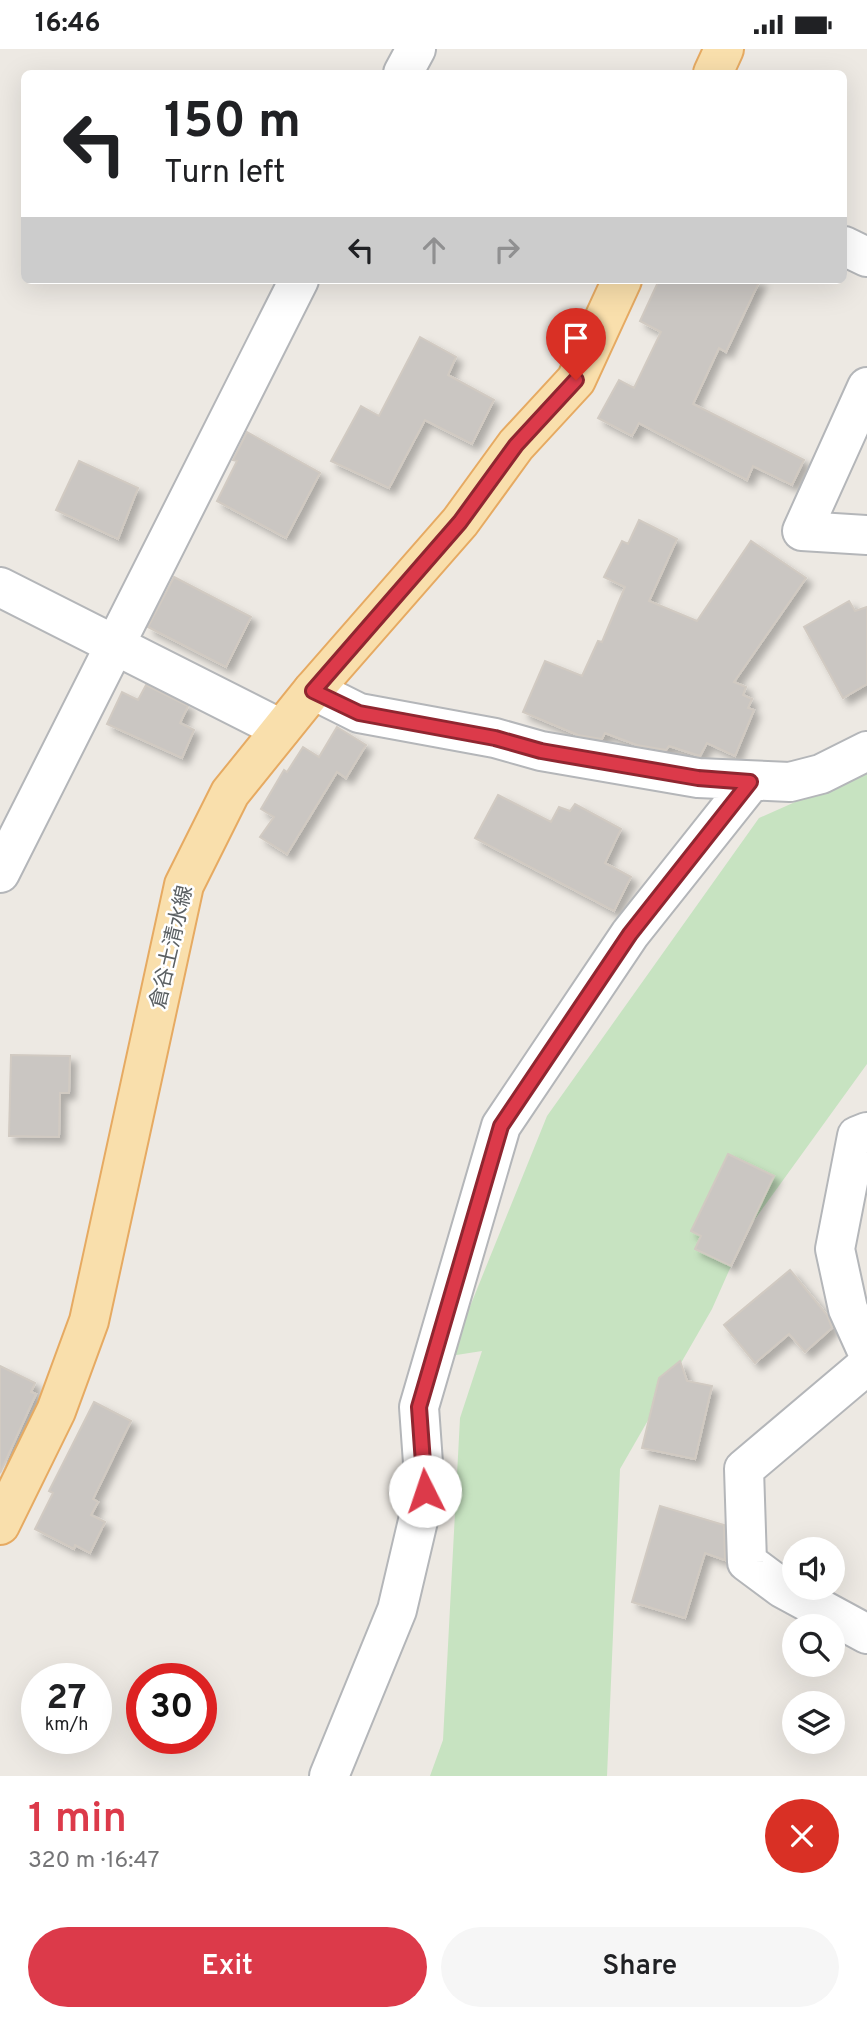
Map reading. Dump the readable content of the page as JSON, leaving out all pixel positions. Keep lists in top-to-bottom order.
{
  "streets": {
    "main road": ["倉谷土清水線"]
  },
  "page": {
    "status": "16:46",
    "turn": ["150 m", "Turn left"],
    "speed": "27 km/h",
    "limit": "30",
    "heading": ["1 min", "320 m · 16:47"],
    "buttons": ["Exit", "Share"]
  }
}
